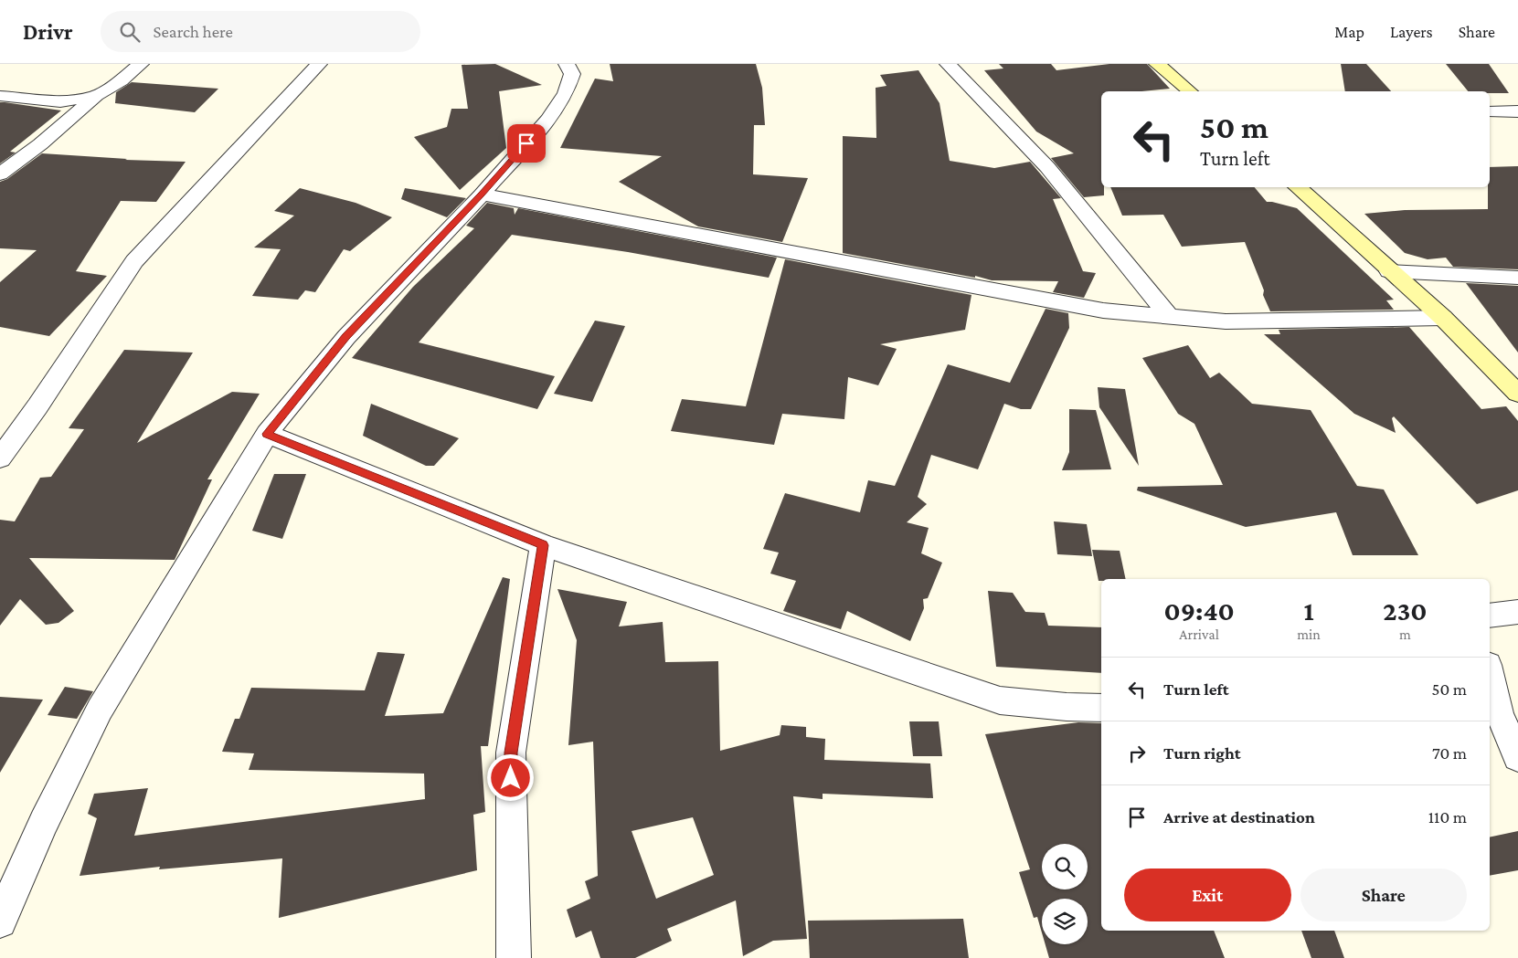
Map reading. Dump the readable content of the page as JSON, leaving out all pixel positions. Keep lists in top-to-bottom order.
{
  "page": {
    "header": "Drivr",
    "search": "Search here",
    "nav": ["Map", "Layers", "Share"],
    "turn": ["50 m", "Turn left"],
    "eta": [
      "09:40",
      "Arrival",
      "1",
      "min",
      "230",
      "m"
    ],
    "list": [
      {
        "name": "Turn left",
        "value": "50 m"
      },
      {
        "name": "Turn right",
        "value": "70 m"
      },
      {
        "name": "Arrive at destination",
        "value": "110 m"
      }
    ],
    "buttons": ["Exit", "Share"]
  }
}
